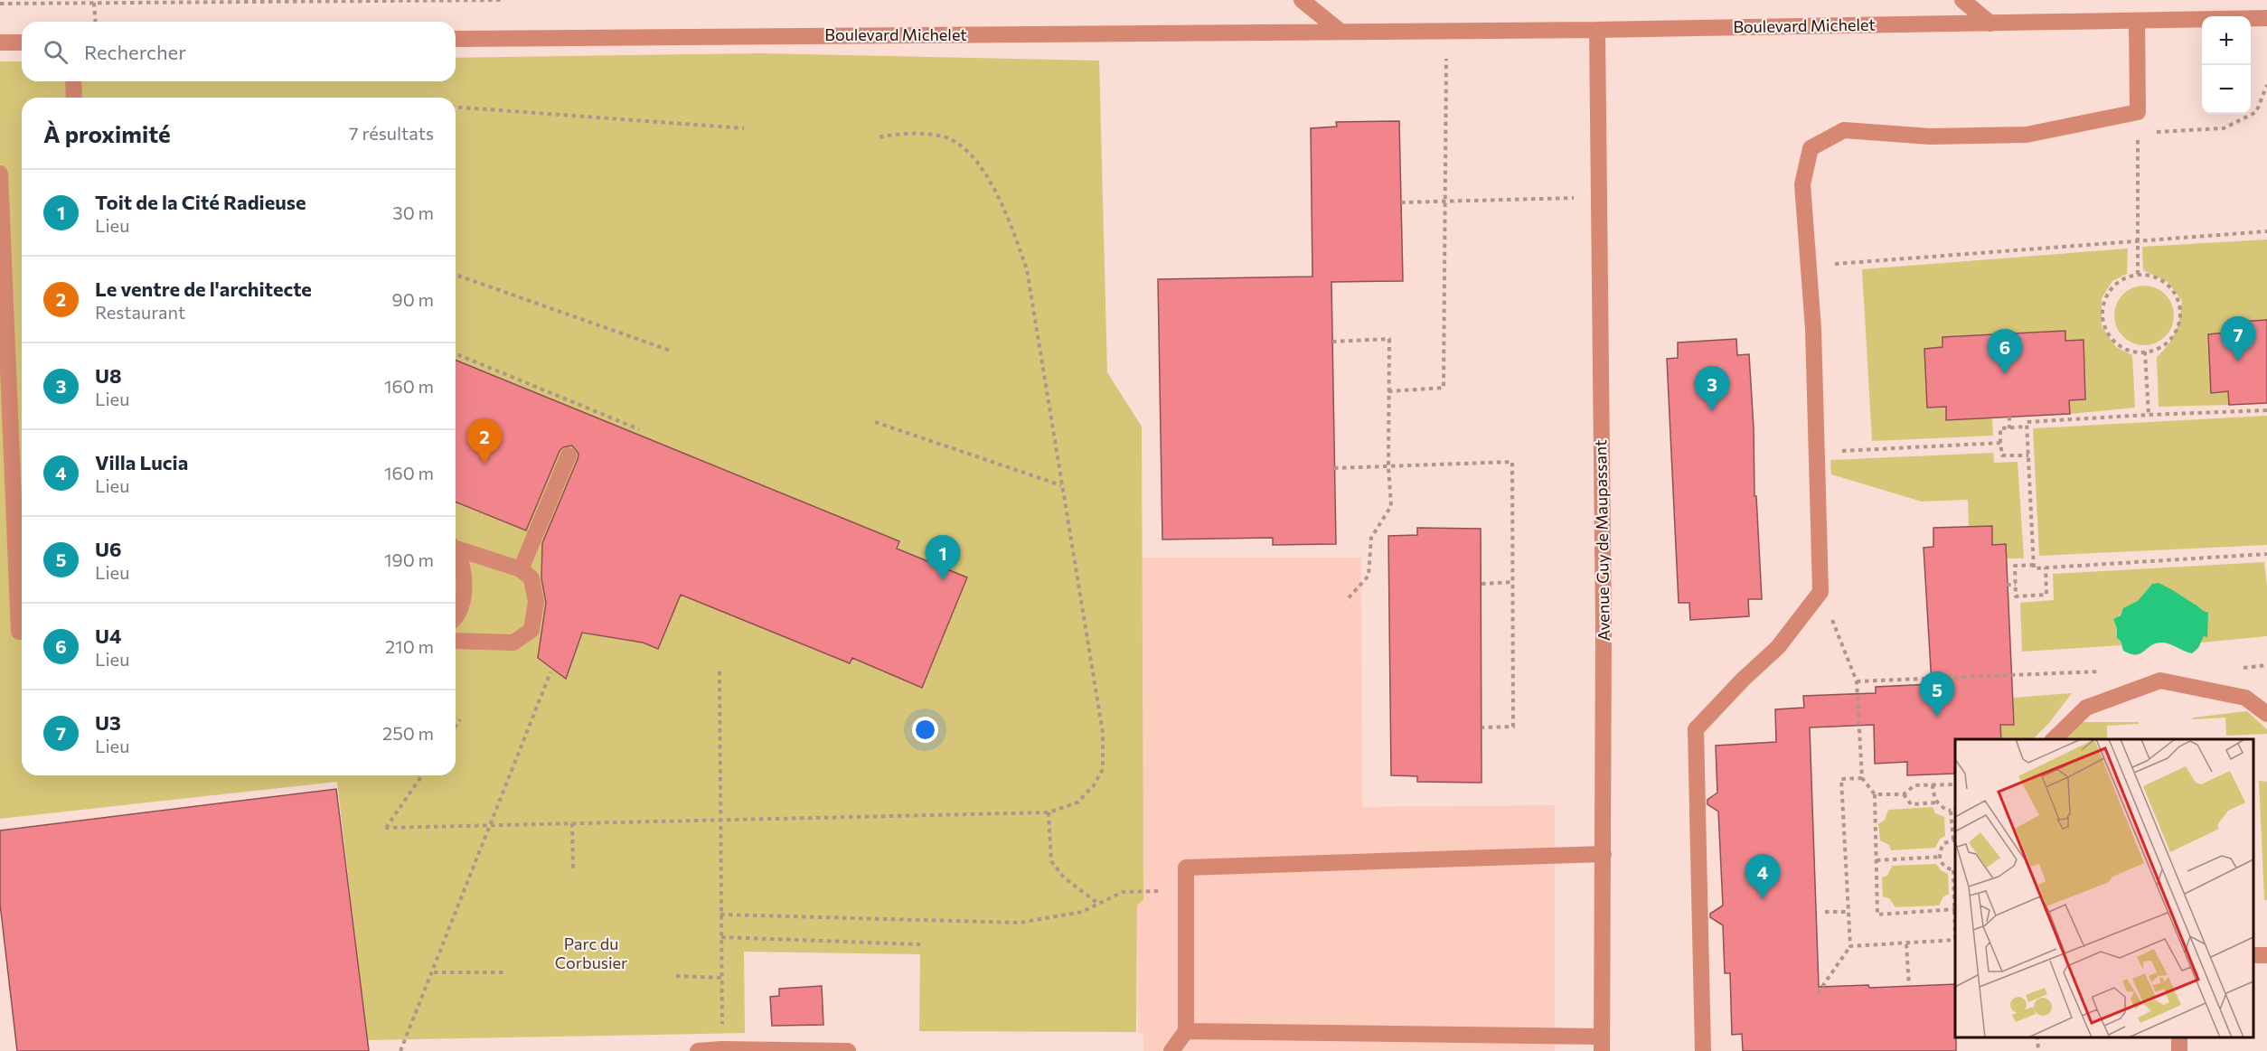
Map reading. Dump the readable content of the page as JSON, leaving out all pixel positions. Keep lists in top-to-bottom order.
{
  "streets": {
    "street": ["Boulevard Michelet", "Avenue Guy de Maupassant"]
  },
  "crossings": [
    ["Boulevard Michelet", "Avenue Guy de Maupassant"]
  ],
  "parks": ["Parc du Corbusier"],
  "page": {
    "map_buttons": ["+", "−"],
    "search": "Rechercher",
    "heading": ["À proximité", "7 résultats"],
    "list": [
      {
        "mark": "1",
        "name": "Toit de la Cité Radieuse",
        "note": "Lieu",
        "value": "30 m"
      },
      {
        "mark": "2",
        "name": "Le ventre de l'architecte",
        "note": "Restaurant",
        "value": "90 m"
      },
      {
        "mark": "3",
        "name": "U8",
        "note": "Lieu",
        "value": "160 m"
      },
      {
        "mark": "4",
        "name": "Villa Lucia",
        "note": "Lieu",
        "value": "160 m"
      },
      {
        "mark": "5",
        "name": "U6",
        "note": "Lieu",
        "value": "190 m"
      },
      {
        "mark": "6",
        "name": "U4",
        "note": "Lieu",
        "value": "210 m"
      },
      {
        "mark": "7",
        "name": "U3",
        "note": "Lieu",
        "value": "250 m"
      }
    ],
    "pins": [
      "7",
      "6",
      "3",
      "2",
      "1",
      "5",
      "4"
    ]
  }
}
